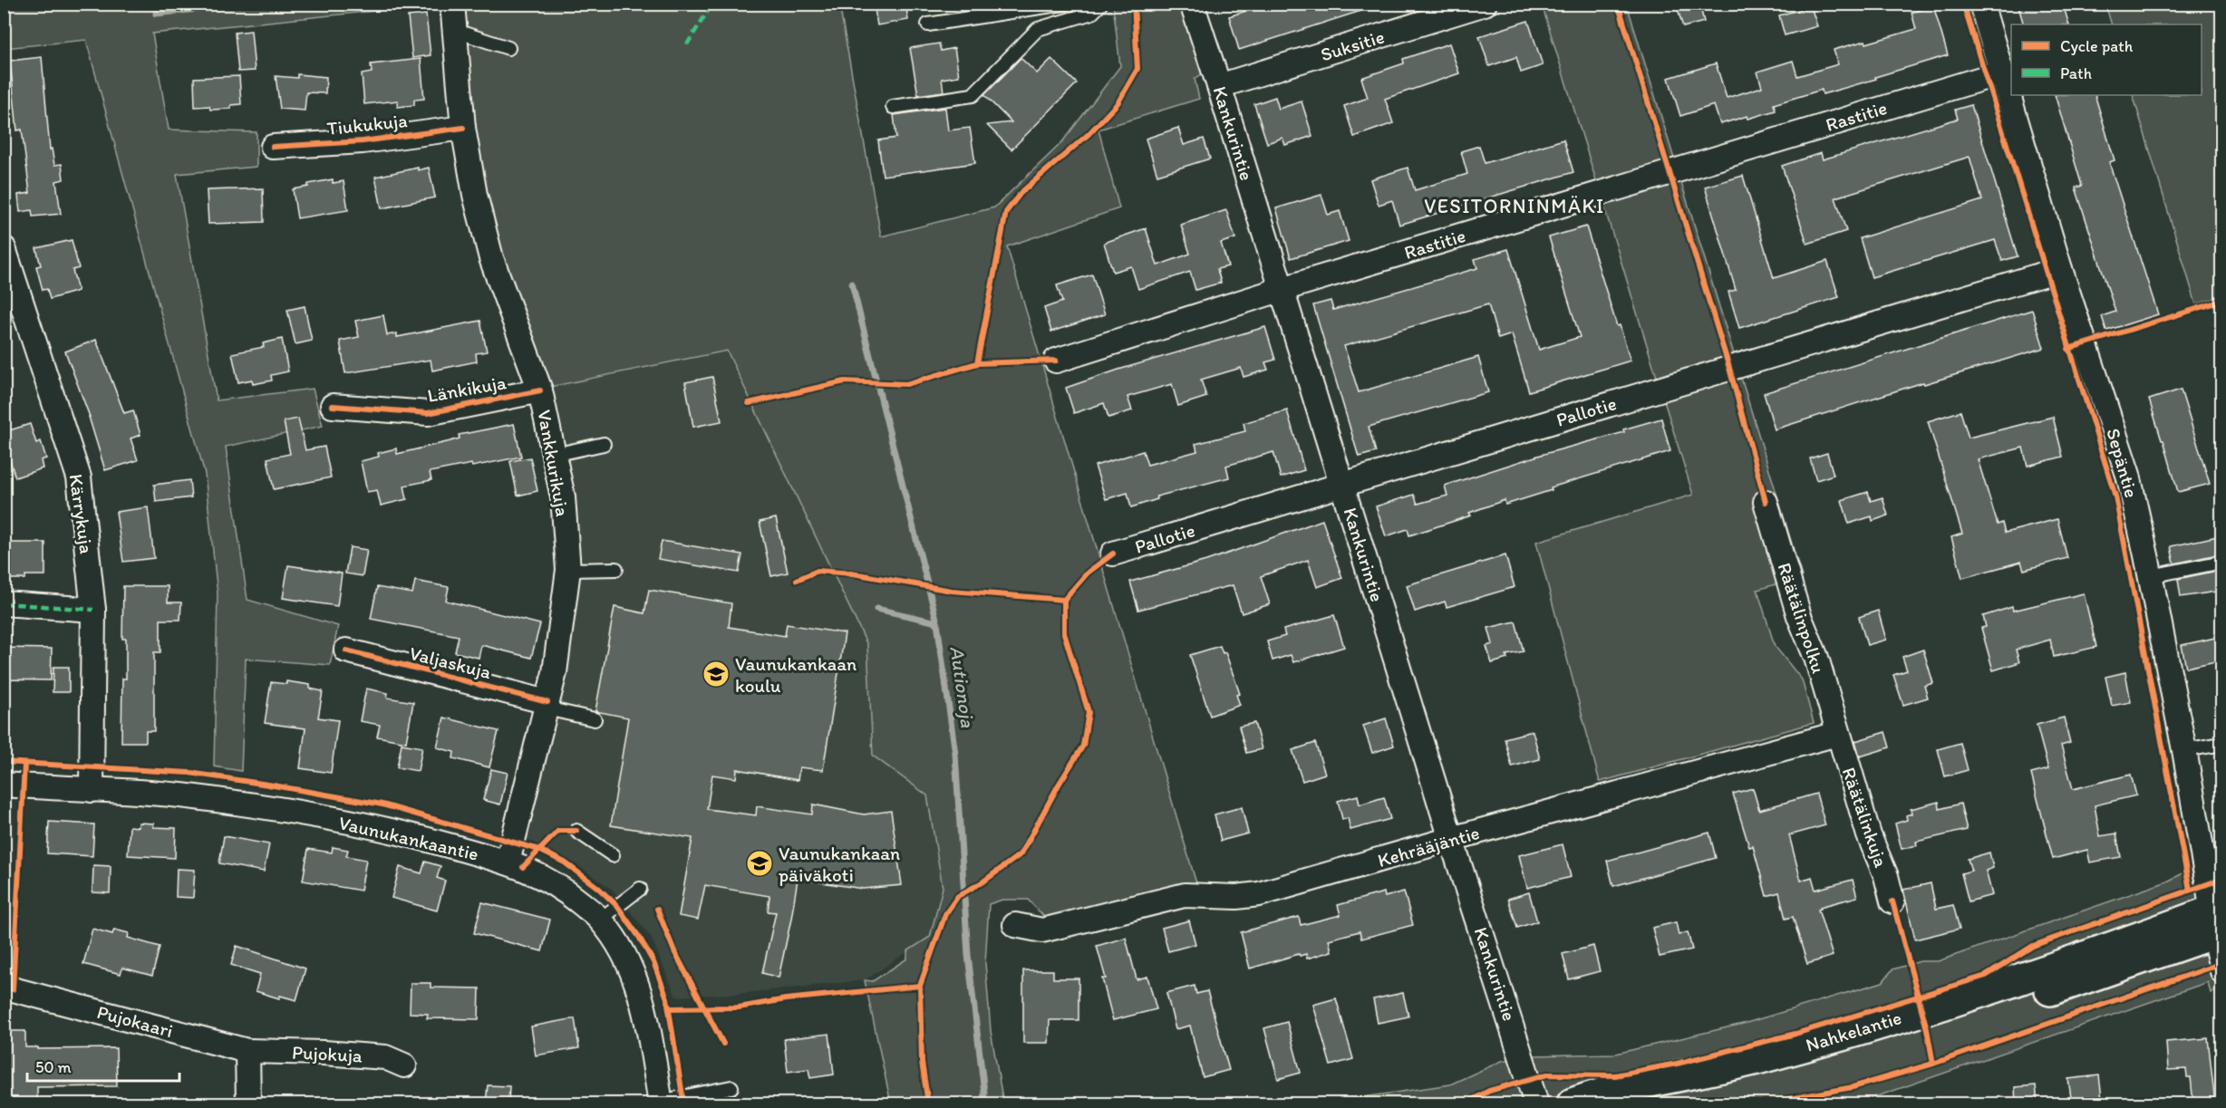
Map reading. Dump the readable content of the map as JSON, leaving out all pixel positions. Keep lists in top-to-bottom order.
{
  "streets": {
    "main road": ["Nahkelantie"],
    "street": [
      "Suksitie",
      "Rastitie",
      "Tiukukuja",
      "Kankurintie",
      "Länkikuja",
      "Pallotie",
      "Vankkurikuja",
      "Sepäntie",
      "Kärrykuja",
      "Räätälinpolku",
      "Valjaskuja",
      "Räätälinkuja",
      "Vaunukankaantie",
      "Kehrääjäntie",
      "Pujokaari",
      "Pujokuja"
    ]
  },
  "crossings": [
    ["Suksitie", "Kankurintie"],
    ["Rastitie", "Kankurintie"],
    ["Rastitie", "Sepäntie"],
    ["Tiukukuja", "Vankkurikuja"],
    ["Kankurintie", "Pallotie"],
    ["Kankurintie", "Kehrääjäntie"],
    ["Länkikuja", "Vankkurikuja"],
    ["Pallotie", "Sepäntie"],
    ["Vankkurikuja", "Valjaskuja"],
    ["Vankkurikuja", "Vaunukankaantie"],
    ["Sepäntie", "Nahkelantie"],
    ["Kärrykuja", "Vaunukankaantie"],
    ["Räätälinpolku", "Räätälinkuja"],
    ["Räätälinpolku", "Kehrääjäntie"],
    ["Räätälinkuja", "Kehrääjäntie"],
    ["Pujokaari", "Pujokuja"]
  ],
  "districts": ["VESITORNINMÄKI"],
  "water": ["Autionoja"],
  "places": {
    "school or university": ["Vaunukankaan koulu", "Vaunukankaan päiväkoti"]
  },
  "legend": ["Cycle path", "Path"],
  "scale_bar": "50 m"
}
